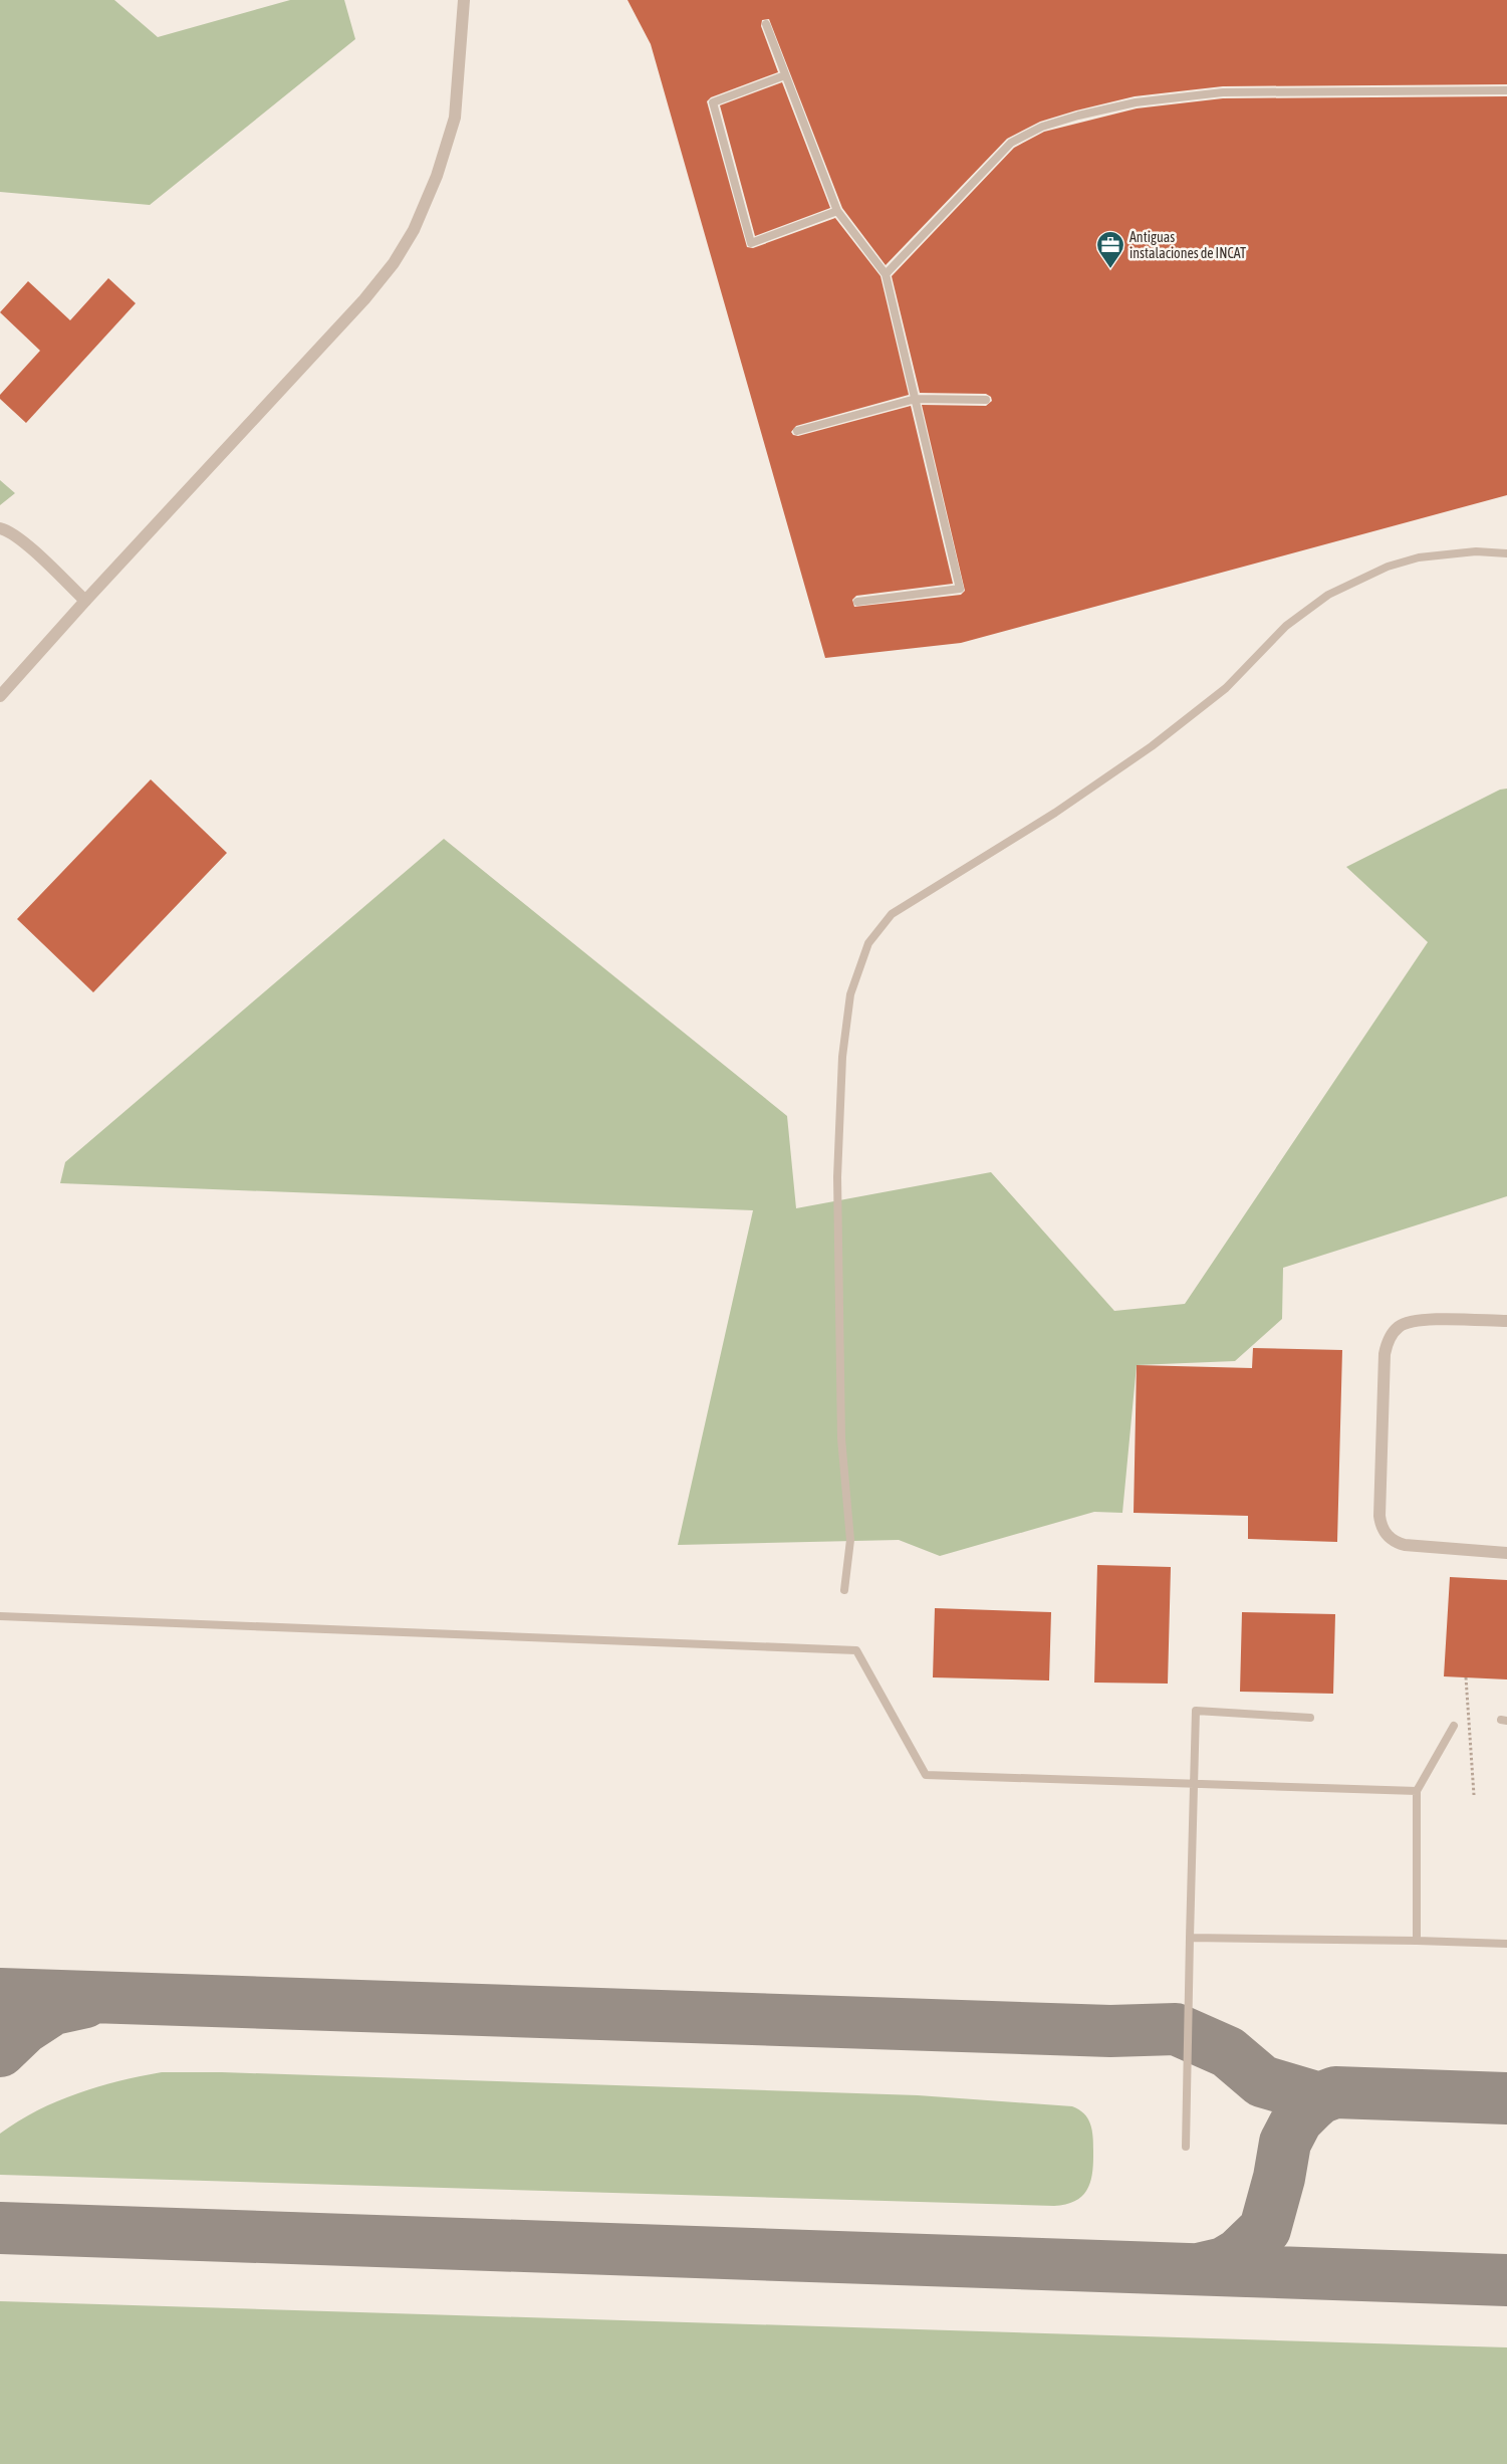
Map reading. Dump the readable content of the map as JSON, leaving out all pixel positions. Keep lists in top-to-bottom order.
{
  "places": {
    "office": ["Antiguas instalaciones de INCAT"]
  }
}
